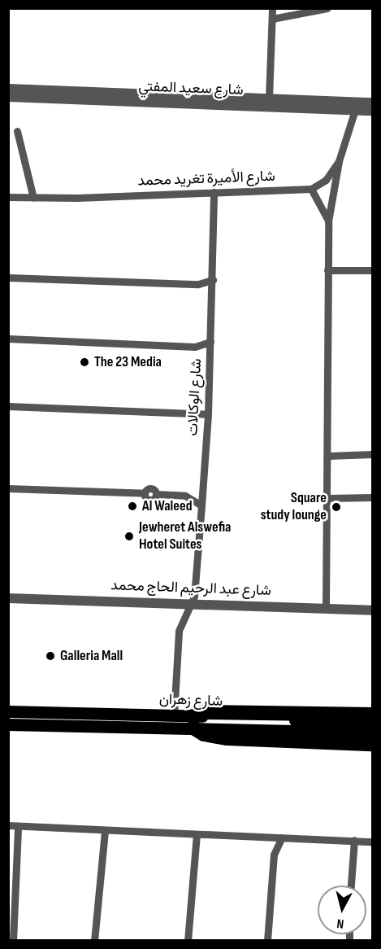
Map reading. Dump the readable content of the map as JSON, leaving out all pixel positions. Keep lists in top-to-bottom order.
{
  "streets": {
    "main road": ["شارع زهران"],
    "street": [
      "شارع سعيد المفتي",
      "شارع الأميرة تغريد محمد",
      "شارع الوكالات",
      "شارع عبد الرحيم الحاج محمد"
    ]
  },
  "crossings": [
    ["شارع الأميرة تغريد محمد", "شارع الوكالات"],
    ["شارع الوكالات", "شارع عبد الرحيم الحاج محمد"]
  ],
  "places": [
    "The 23 Media",
    "Al Waleed",
    "Square study lounge",
    "Jewheret Alswefia Hotel Suites",
    "Galleria Mall"
  ],
  "north": "bottom"
}
